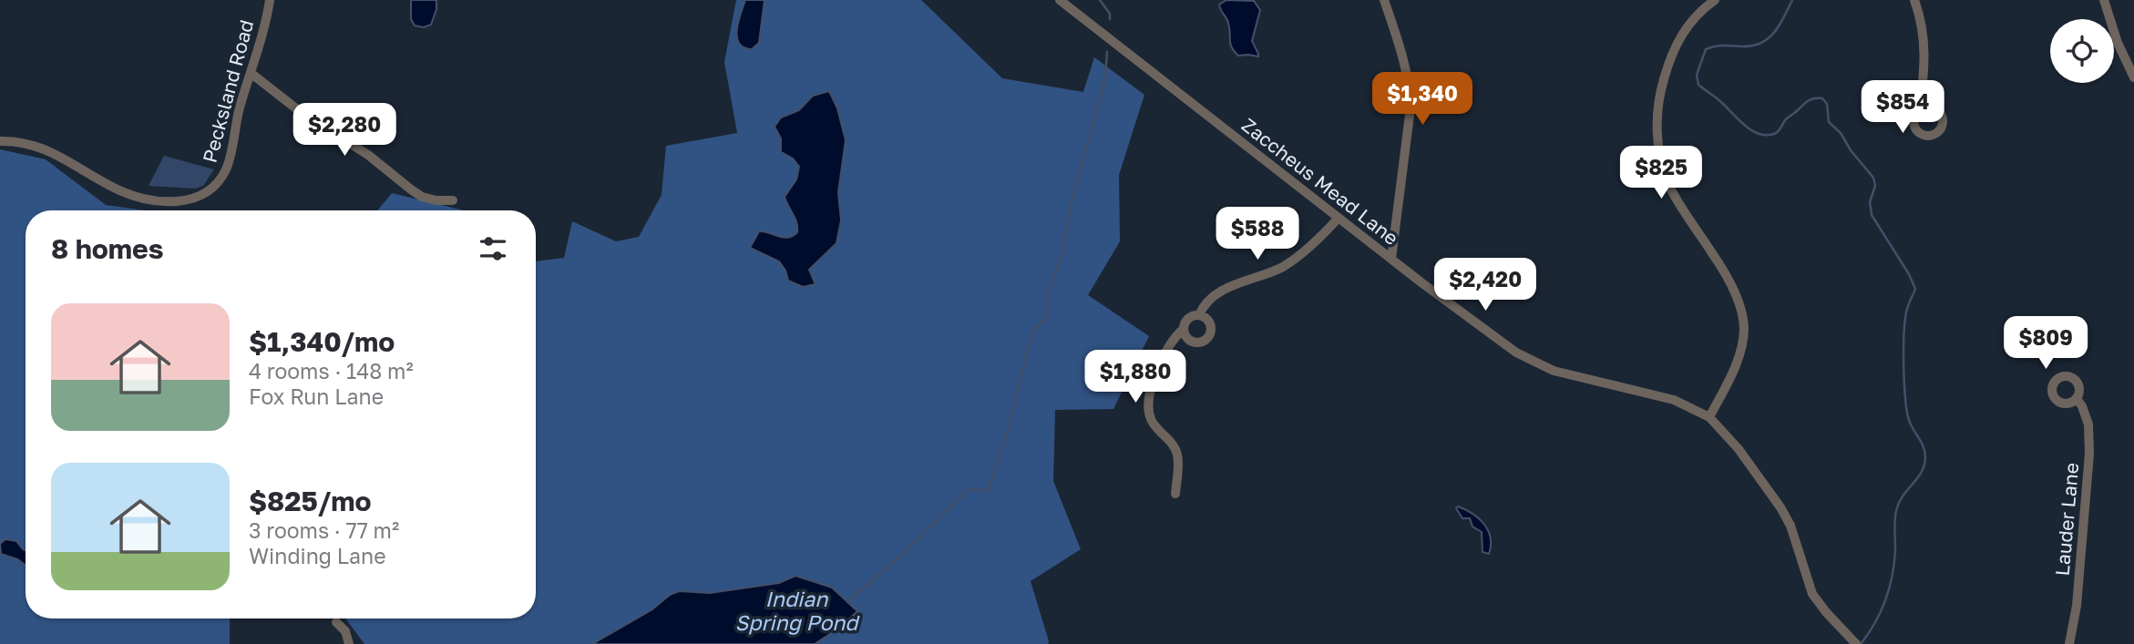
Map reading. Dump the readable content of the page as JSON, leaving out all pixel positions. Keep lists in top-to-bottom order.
{
  "streets": {
    "street": ["Pecksland Road", "Zaccheus Mead Lane", "Lauder Lane"]
  },
  "water": ["Indian Spring Pond"],
  "page": {
    "price": [
      "$1,340",
      "$854",
      "$2,280",
      "$825",
      "$588",
      "$2,420",
      "$809",
      "$1,880"
    ],
    "heading": "8 homes",
    "list": [
      {
        "name": "$1,340/mo",
        "note": "4 rooms · 148 m² · Fox Run Lane"
      },
      {
        "name": "$825/mo",
        "note": "3 rooms · 77 m² · Winding Lane"
      }
    ]
  }
}
